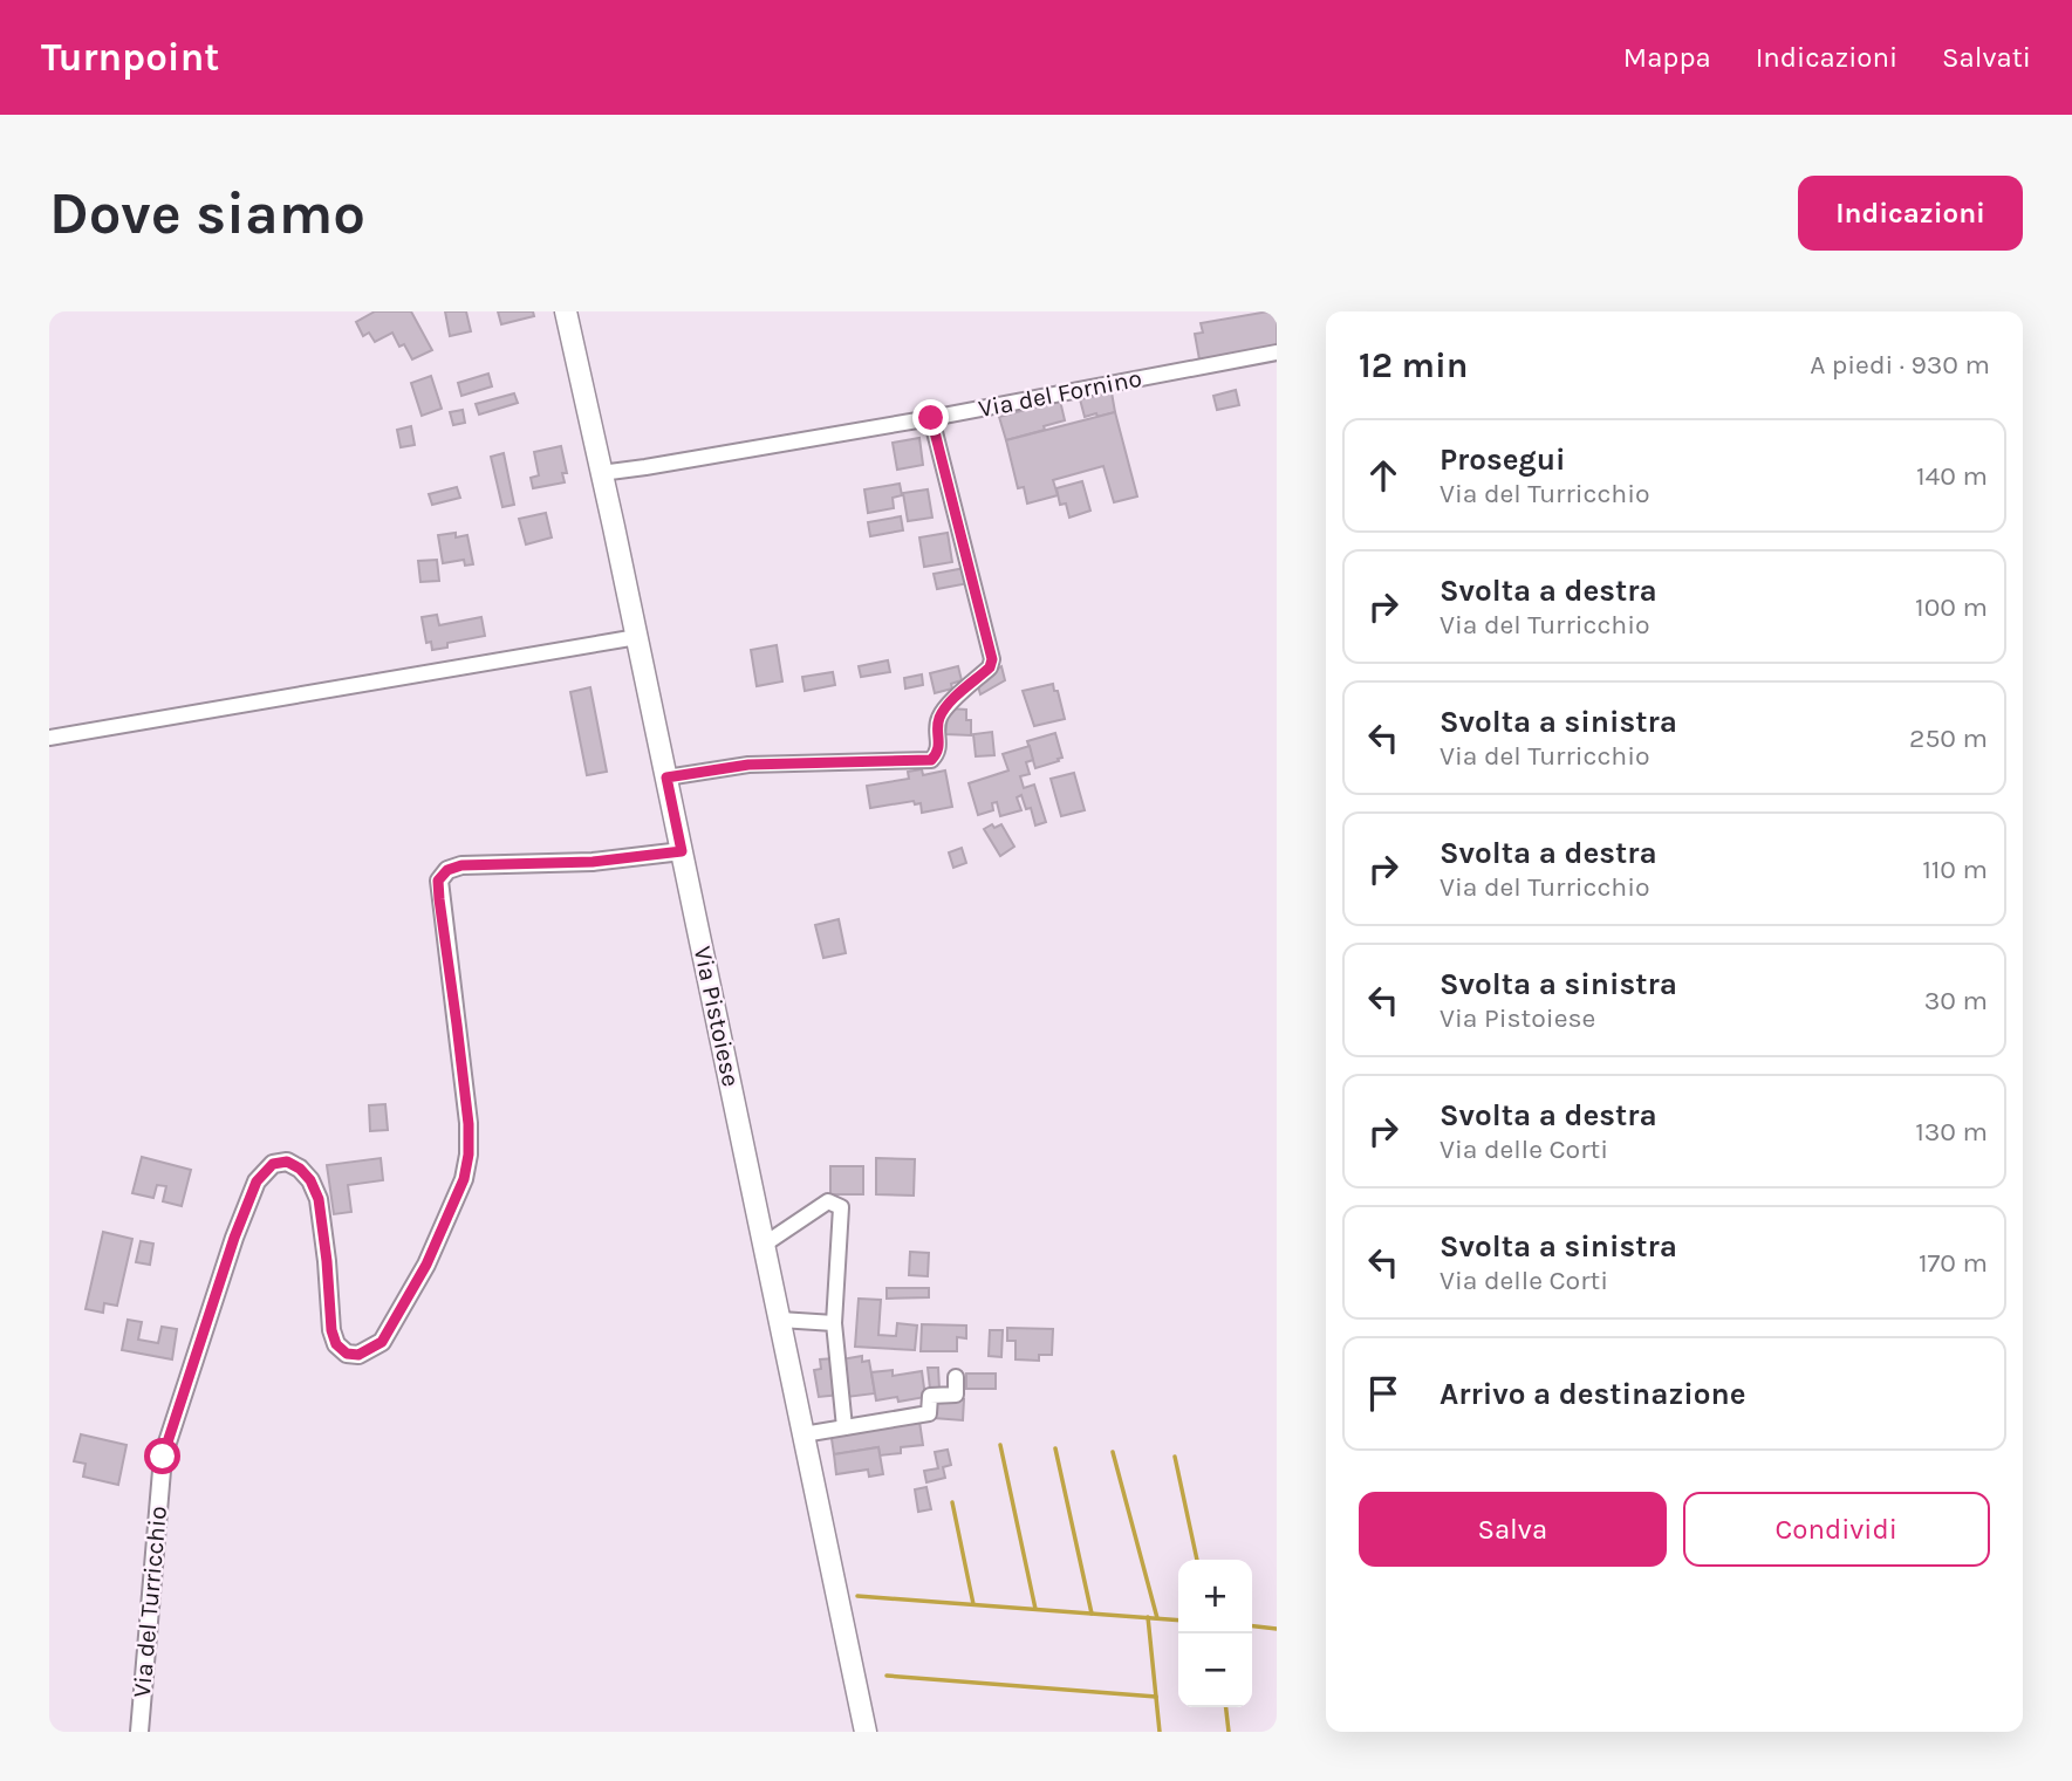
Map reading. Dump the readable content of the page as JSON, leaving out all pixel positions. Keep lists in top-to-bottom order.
{
  "streets": {
    "main road": ["Via Pistoiese"],
    "street": ["Via del Fornino", "Via del Turricchio"]
  },
  "crossings": [
    ["Via del Fornino", "Via Pistoiese"],
    ["Via Pistoiese", "Via del Turricchio"]
  ],
  "page": {
    "header": "Turnpoint",
    "nav": ["Mappa", "Indicazioni", "Salvati"],
    "buttons": [
      "Indicazioni",
      ["Salva", "Condividi"]
    ],
    "title": "Dove siamo",
    "heading": ["12 min", "A piedi · 930 m"],
    "list": [
      ["Prosegui", "Via del Turricchio", "140 m"],
      ["Svolta a destra", "Via del Turricchio", "100 m"],
      ["Svolta a sinistra", "Via del Turricchio", "250 m"],
      ["Svolta a destra", "Via del Turricchio", "110 m"],
      ["Svolta a sinistra", "Via Pistoiese", "30 m"],
      ["Svolta a destra", "Via delle Corti", "130 m"],
      ["Svolta a sinistra", "Via delle Corti", "170 m"],
      "Arrivo a destinazione"
    ],
    "map_buttons": ["+", "−"]
  }
}
